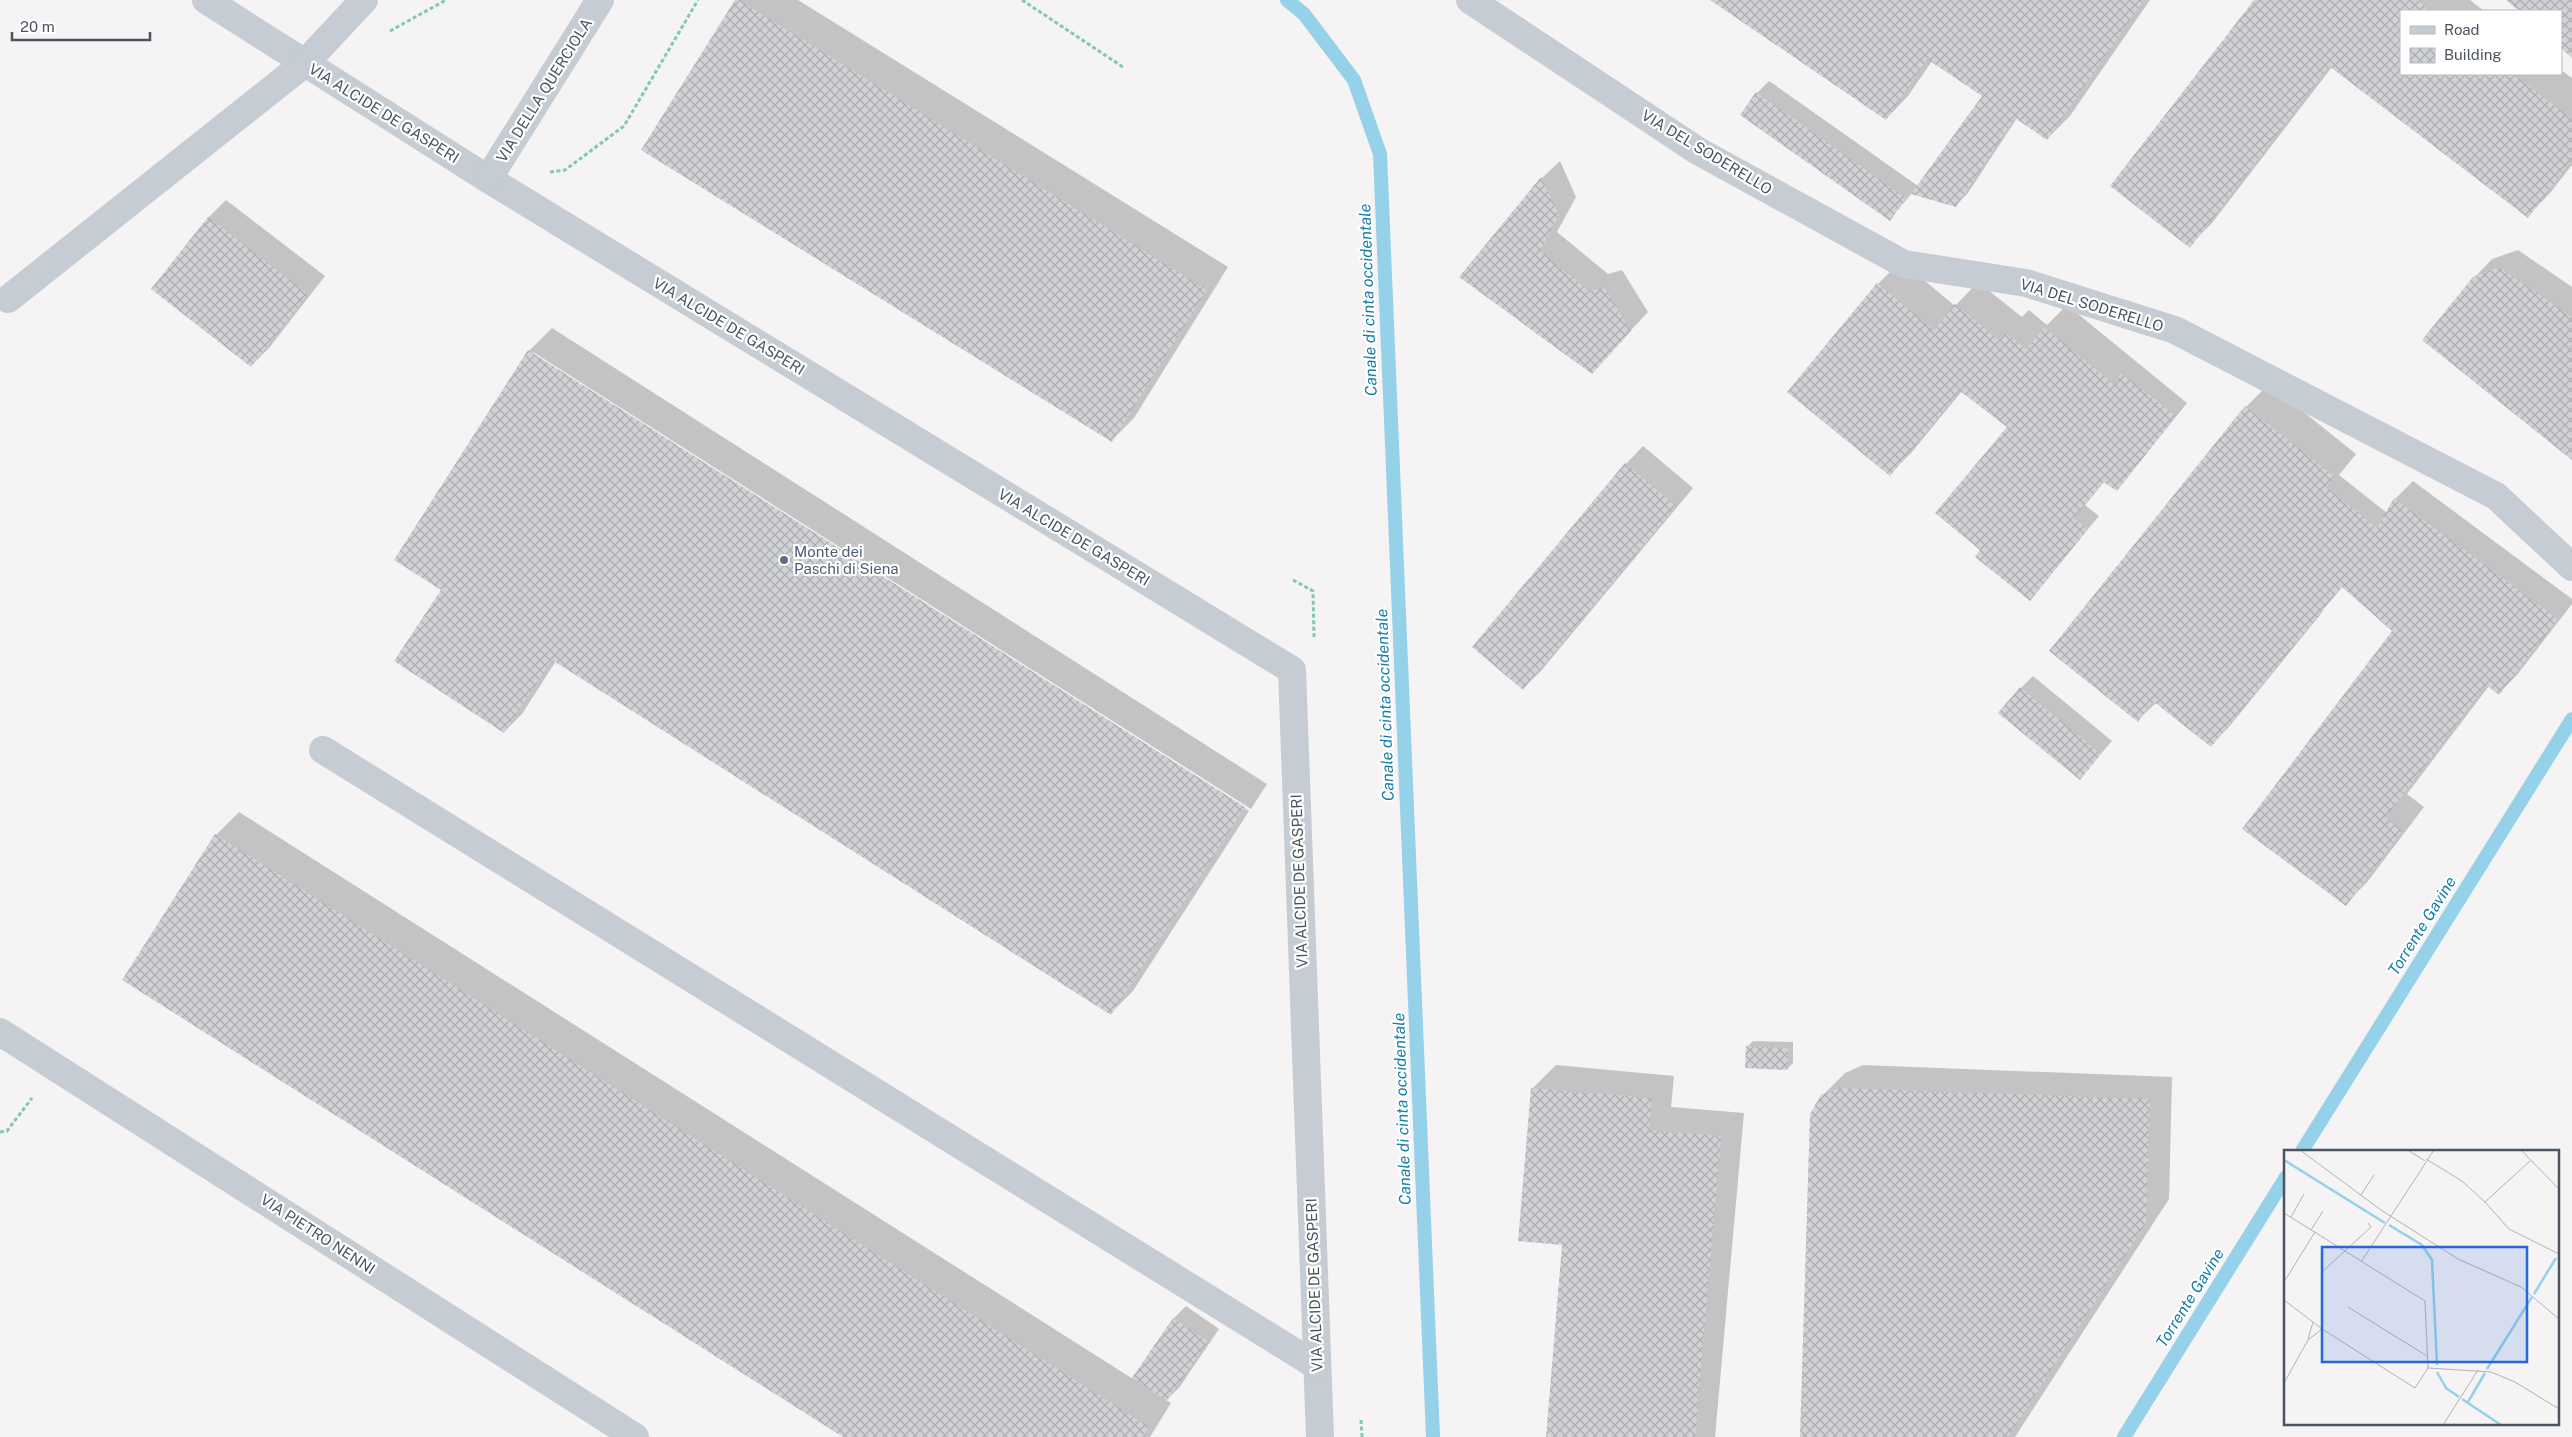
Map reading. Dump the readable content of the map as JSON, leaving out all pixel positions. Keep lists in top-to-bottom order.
{
  "streets": {
    "street": [
      "VIA DELLA QUERCIOLA",
      "VIA ALCIDE DE GASPERI",
      "VIA DEL SODERELLO",
      "VIA PIETRO NENNI"
    ]
  },
  "crossings": [
    ["VIA DELLA QUERCIOLA", "VIA ALCIDE DE GASPERI"]
  ],
  "water": ["Canale di cinta occidentale", "Torrente Gavine"],
  "places": ["Monte dei Paschi di Siena"],
  "legend": ["Road", "Building"],
  "scale_bar": "20 m"
}
